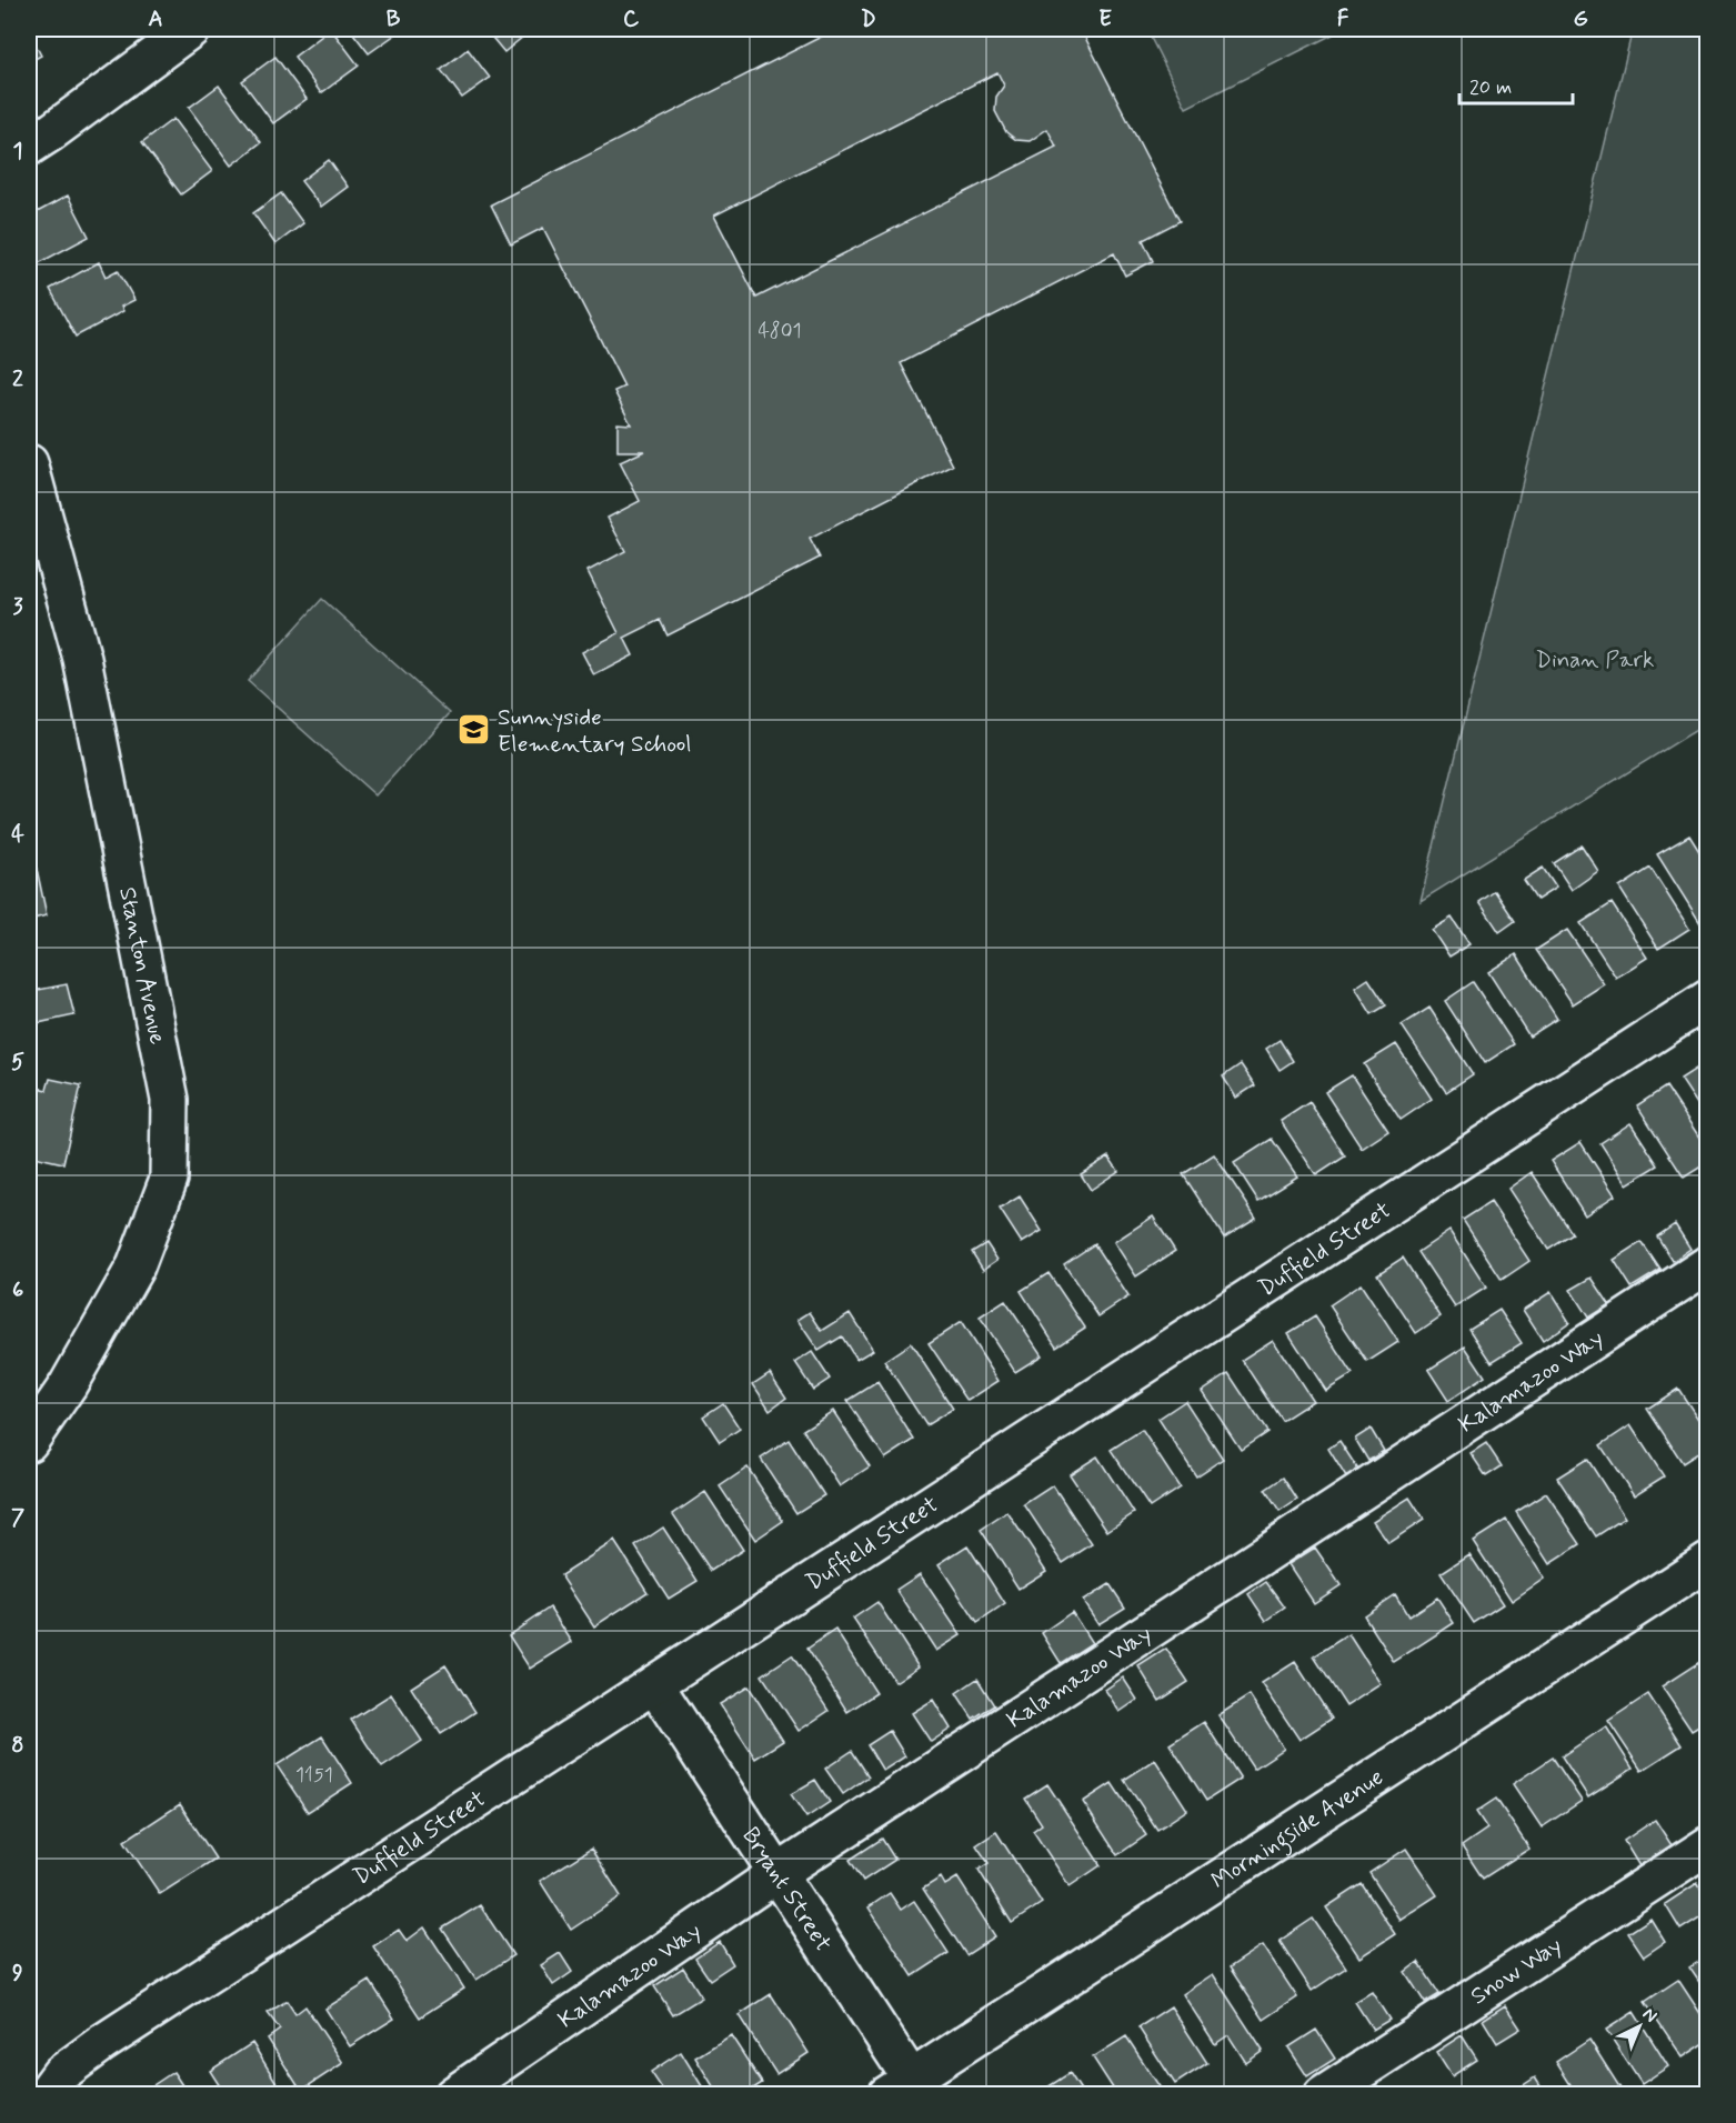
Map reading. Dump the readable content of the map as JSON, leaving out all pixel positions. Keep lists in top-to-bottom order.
{
  "streets": {
    "street": [
      "Stanton Avenue",
      "Duffield Street",
      "Kalamazoo Way",
      "Morningside Avenue",
      "Bryant Street",
      "Snow Way"
    ]
  },
  "crossings": [
    ["Duffield Street", "Bryant Street"],
    ["Kalamazoo Way", "Bryant Street"],
    ["Morningside Avenue", "Bryant Street"]
  ],
  "parks": ["Dinan Park"],
  "places": {
    "school or university": ["Sunnyside Elementary School"]
  },
  "house_numbers": ["4801", "1151"],
  "scale_bar": "20 m",
  "north": "top right",
  "grid": {
    "columns": [
      "A",
      "B",
      "C",
      "D",
      "E",
      "F",
      "G"
    ],
    "rows": [
      "1",
      "2",
      "3",
      "4",
      "5",
      "6",
      "7",
      "8",
      "9"
    ]
  }
}
